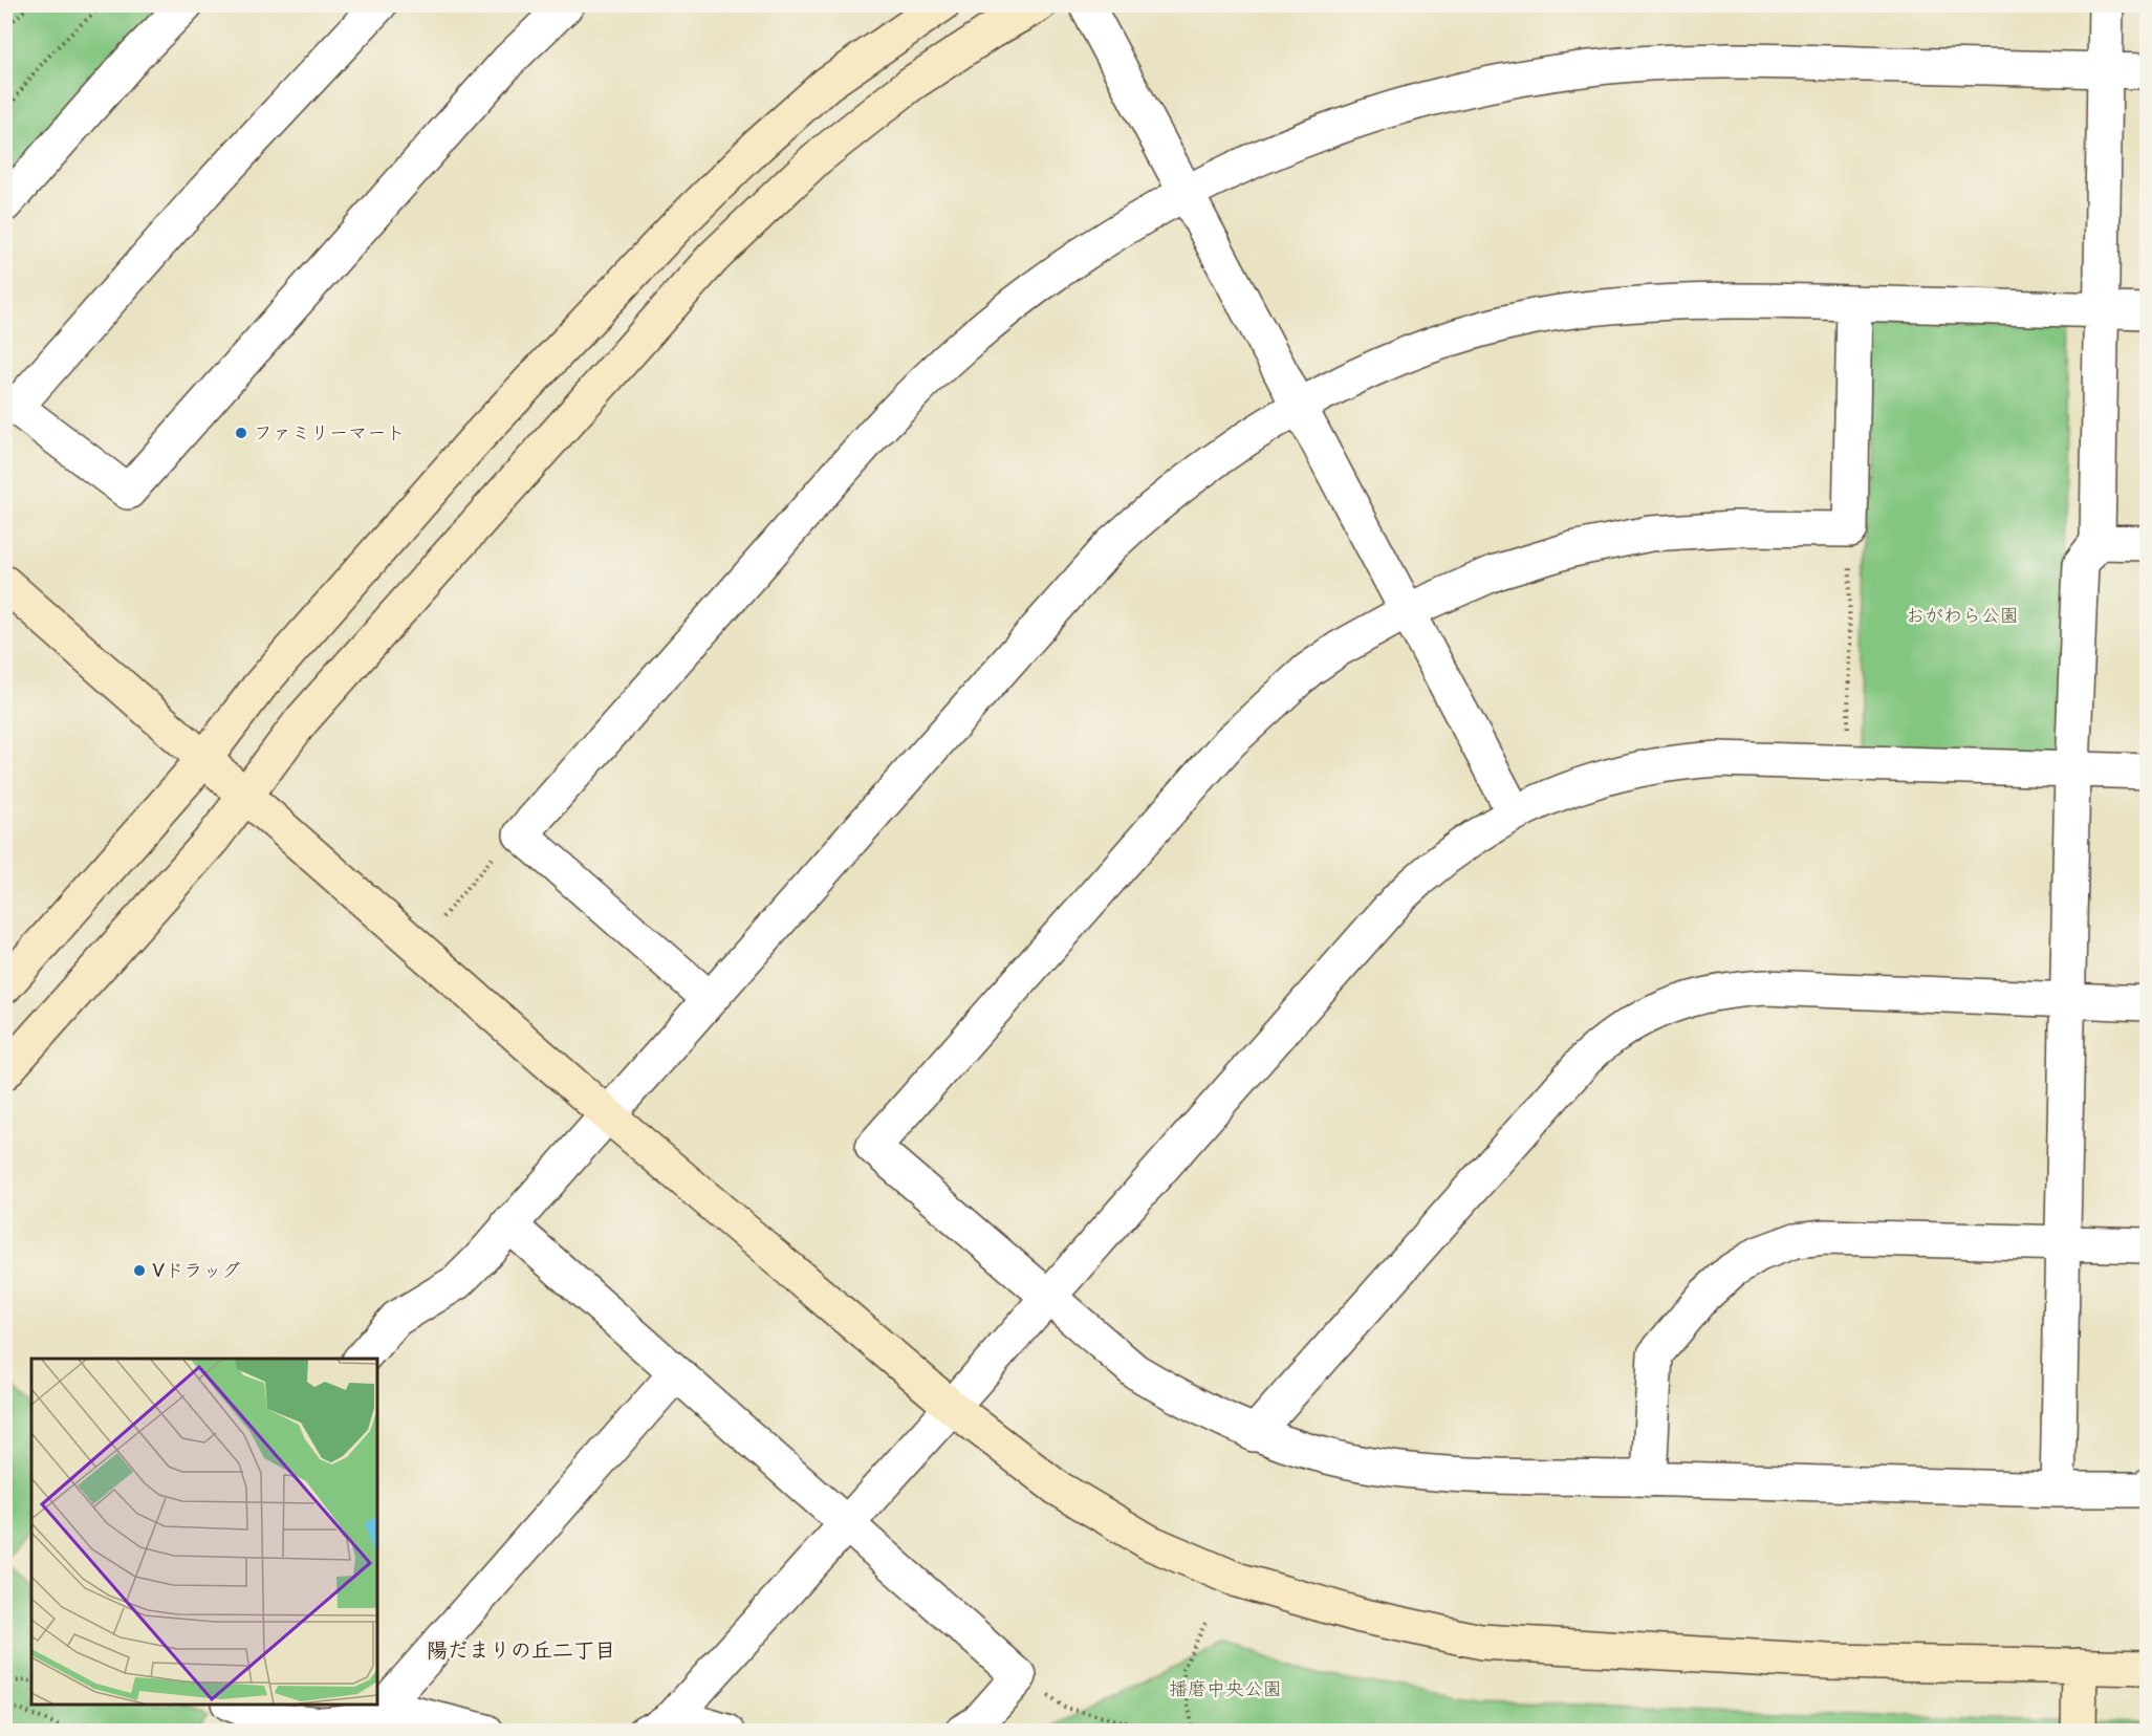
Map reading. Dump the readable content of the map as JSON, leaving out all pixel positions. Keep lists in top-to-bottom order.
{
  "districts": ["陽だまりの丘二丁目"],
  "parks": ["おがわら公園", "播磨中央公園"],
  "places": ["ファミリーマート", "Vドラッグ"]
}
